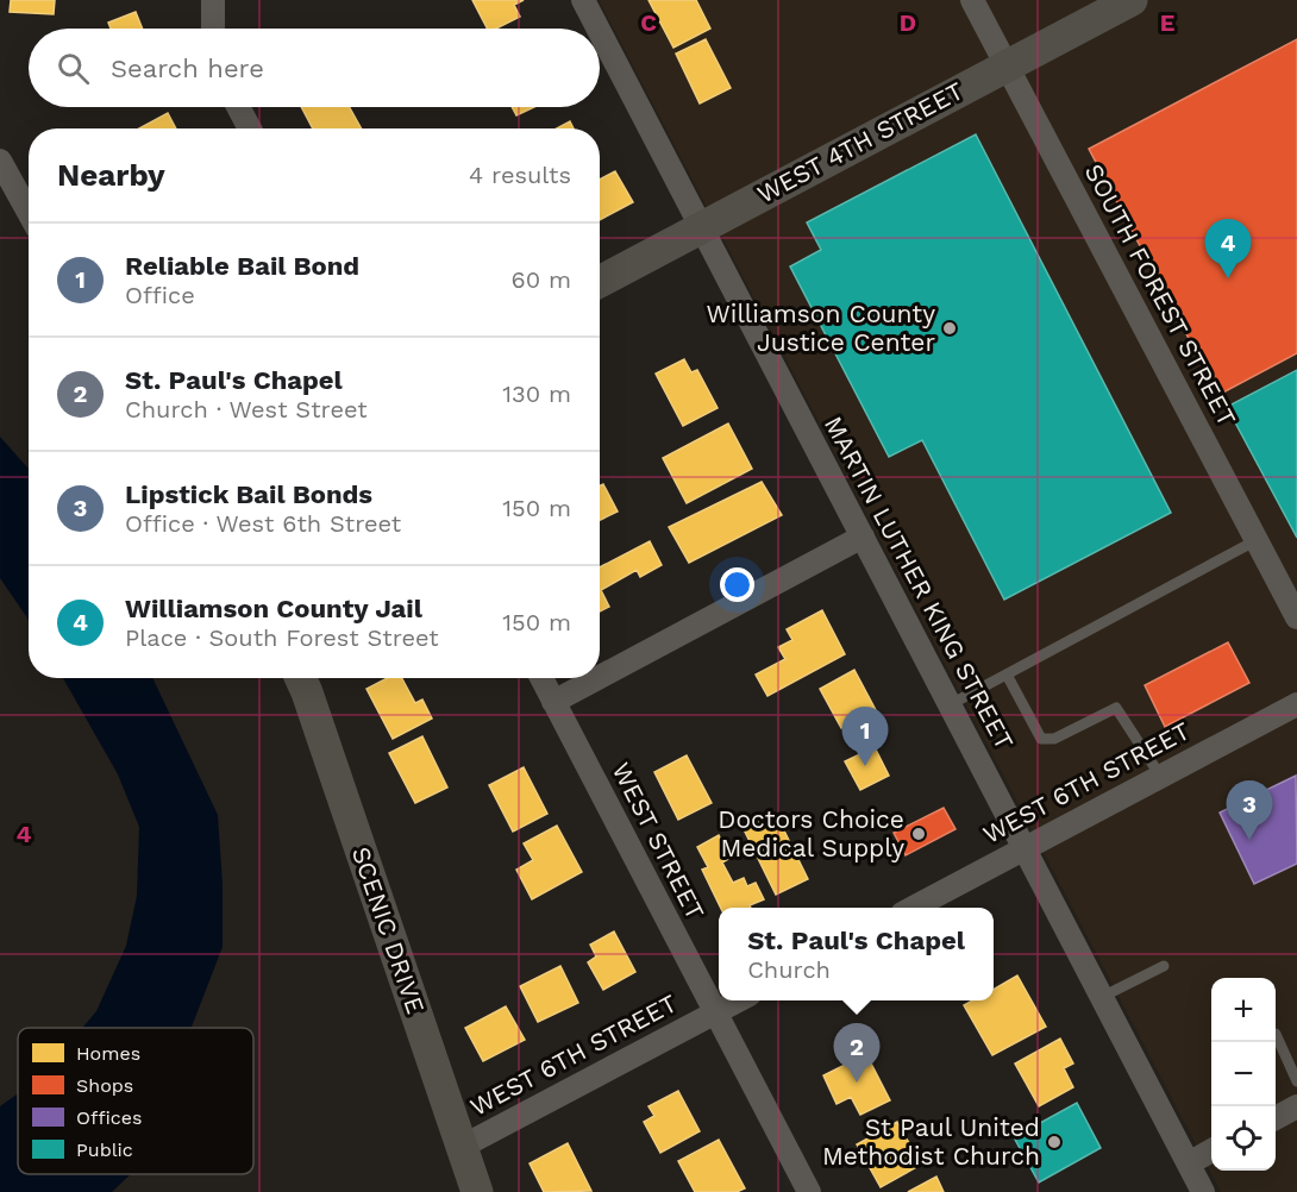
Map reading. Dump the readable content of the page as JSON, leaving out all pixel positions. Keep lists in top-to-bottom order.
{
  "streets": {
    "street": [
      "WEST 4TH STREET",
      "SOUTH FOREST STREET",
      "MARTIN LUTHER KING STREET",
      "WEST 6TH STREET",
      "WEST STREET",
      "SCENIC DRIVE"
    ]
  },
  "crossings": [
    ["WEST 4TH STREET", "SOUTH FOREST STREET"],
    ["WEST 4TH STREET", "MARTIN LUTHER KING STREET"],
    ["MARTIN LUTHER KING STREET", "WEST 6TH STREET"],
    ["WEST 6TH STREET", "WEST STREET"],
    ["WEST 6TH STREET", "SCENIC DRIVE"]
  ],
  "places": ["Williamson County Justice Center", "Doctors Choice Medical Supply", "St Paul United Methodist Church"],
  "legend": [
    "Homes",
    "Shops",
    "Offices",
    "Public"
  ],
  "page": {
    "search": "Search here",
    "heading": ["Nearby", "4 results"],
    "pins": [
      "4",
      "1",
      "3",
      "2"
    ],
    "list": [
      {
        "mark": "1",
        "name": "Reliable Bail Bond",
        "note": "Office",
        "value": "60 m"
      },
      {
        "mark": "2",
        "name": "St. Paul's Chapel",
        "note": "Church · West Street",
        "value": "130 m"
      },
      {
        "mark": "3",
        "name": "Lipstick Bail Bonds",
        "note": "Office · West 6th Street",
        "value": "150 m"
      },
      {
        "mark": "4",
        "name": "Williamson County Jail",
        "note": "Place · South Forest Street",
        "value": "150 m"
      }
    ],
    "popup": ["St. Paul's Chapel", "Church"],
    "map_buttons": ["+", "−"]
  },
  "grid": {
    "columns": ["C", "D", "E"],
    "rows": ["4"]
  }
}
